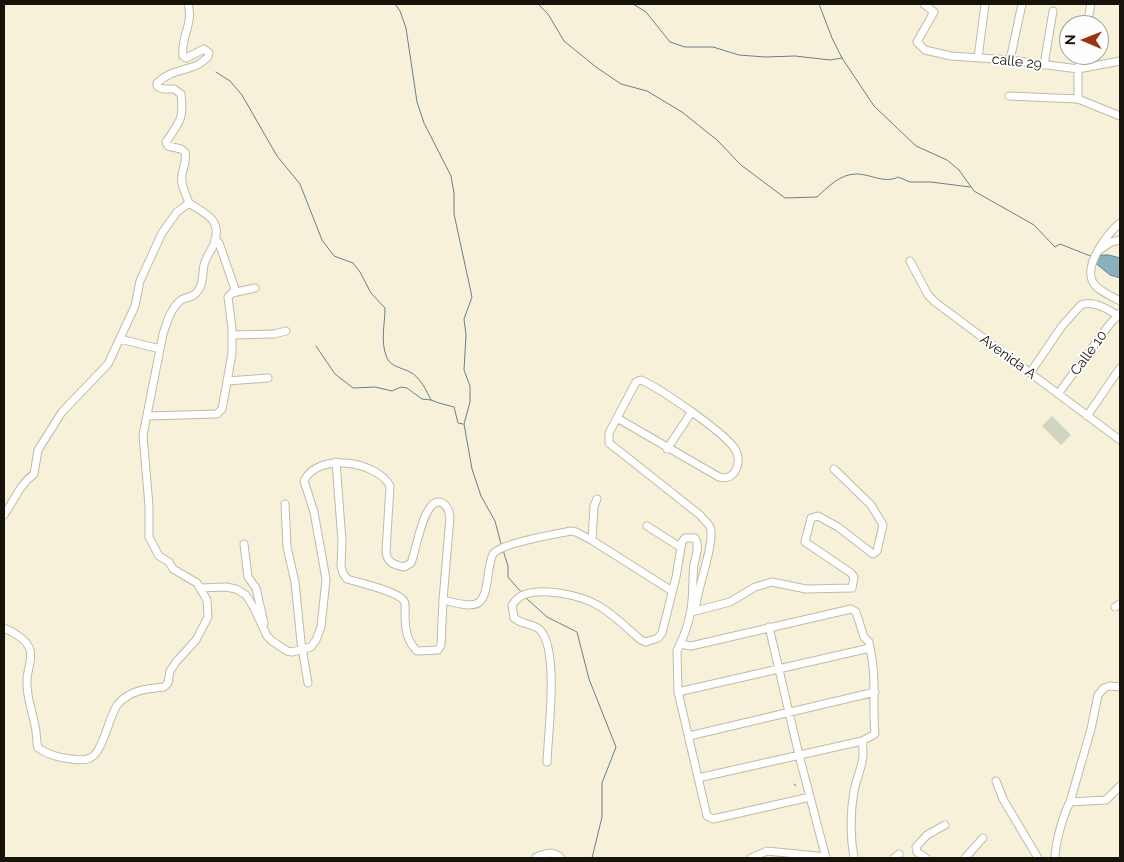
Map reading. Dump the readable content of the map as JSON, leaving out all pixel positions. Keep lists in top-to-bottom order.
{
  "streets": {
    "street": ["calle 29", "Calle 10", "Avenida A"]
  },
  "crossings": [
    ["Calle 10", "Avenida A"]
  ],
  "north": "left"
}
